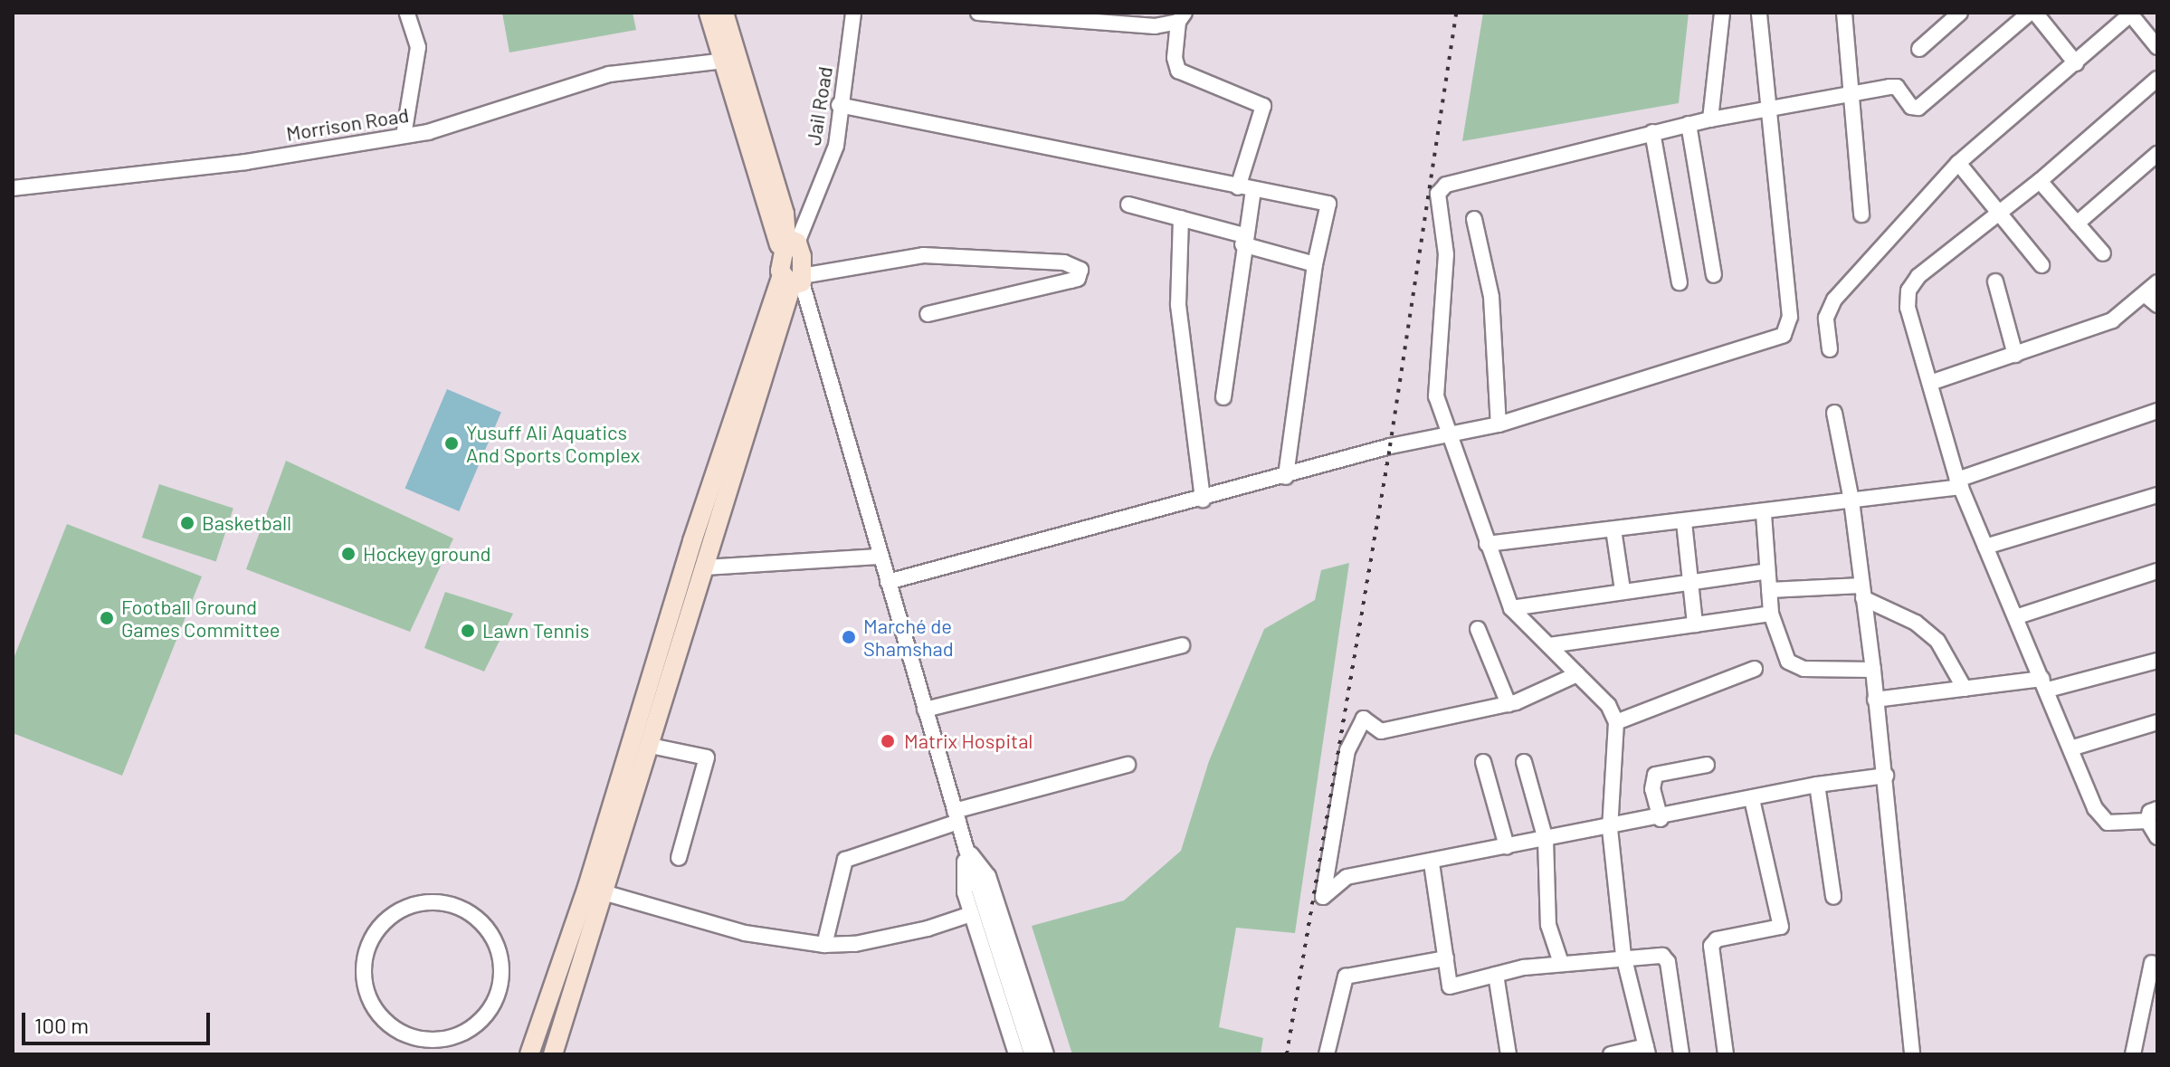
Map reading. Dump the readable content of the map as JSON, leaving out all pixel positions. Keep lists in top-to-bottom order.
{
  "streets": {
    "street": ["Jail Road", "Morrison Road"]
  },
  "places": [
    "Yusuff Ali Aquatics And Sports Complex",
    "Basketball",
    "Hockey ground",
    "Football Ground Games Committee",
    "Lawn Tennis",
    "Marché de Shamshad",
    "Matrix Hospital"
  ],
  "scale_bar": "100 m"
}
